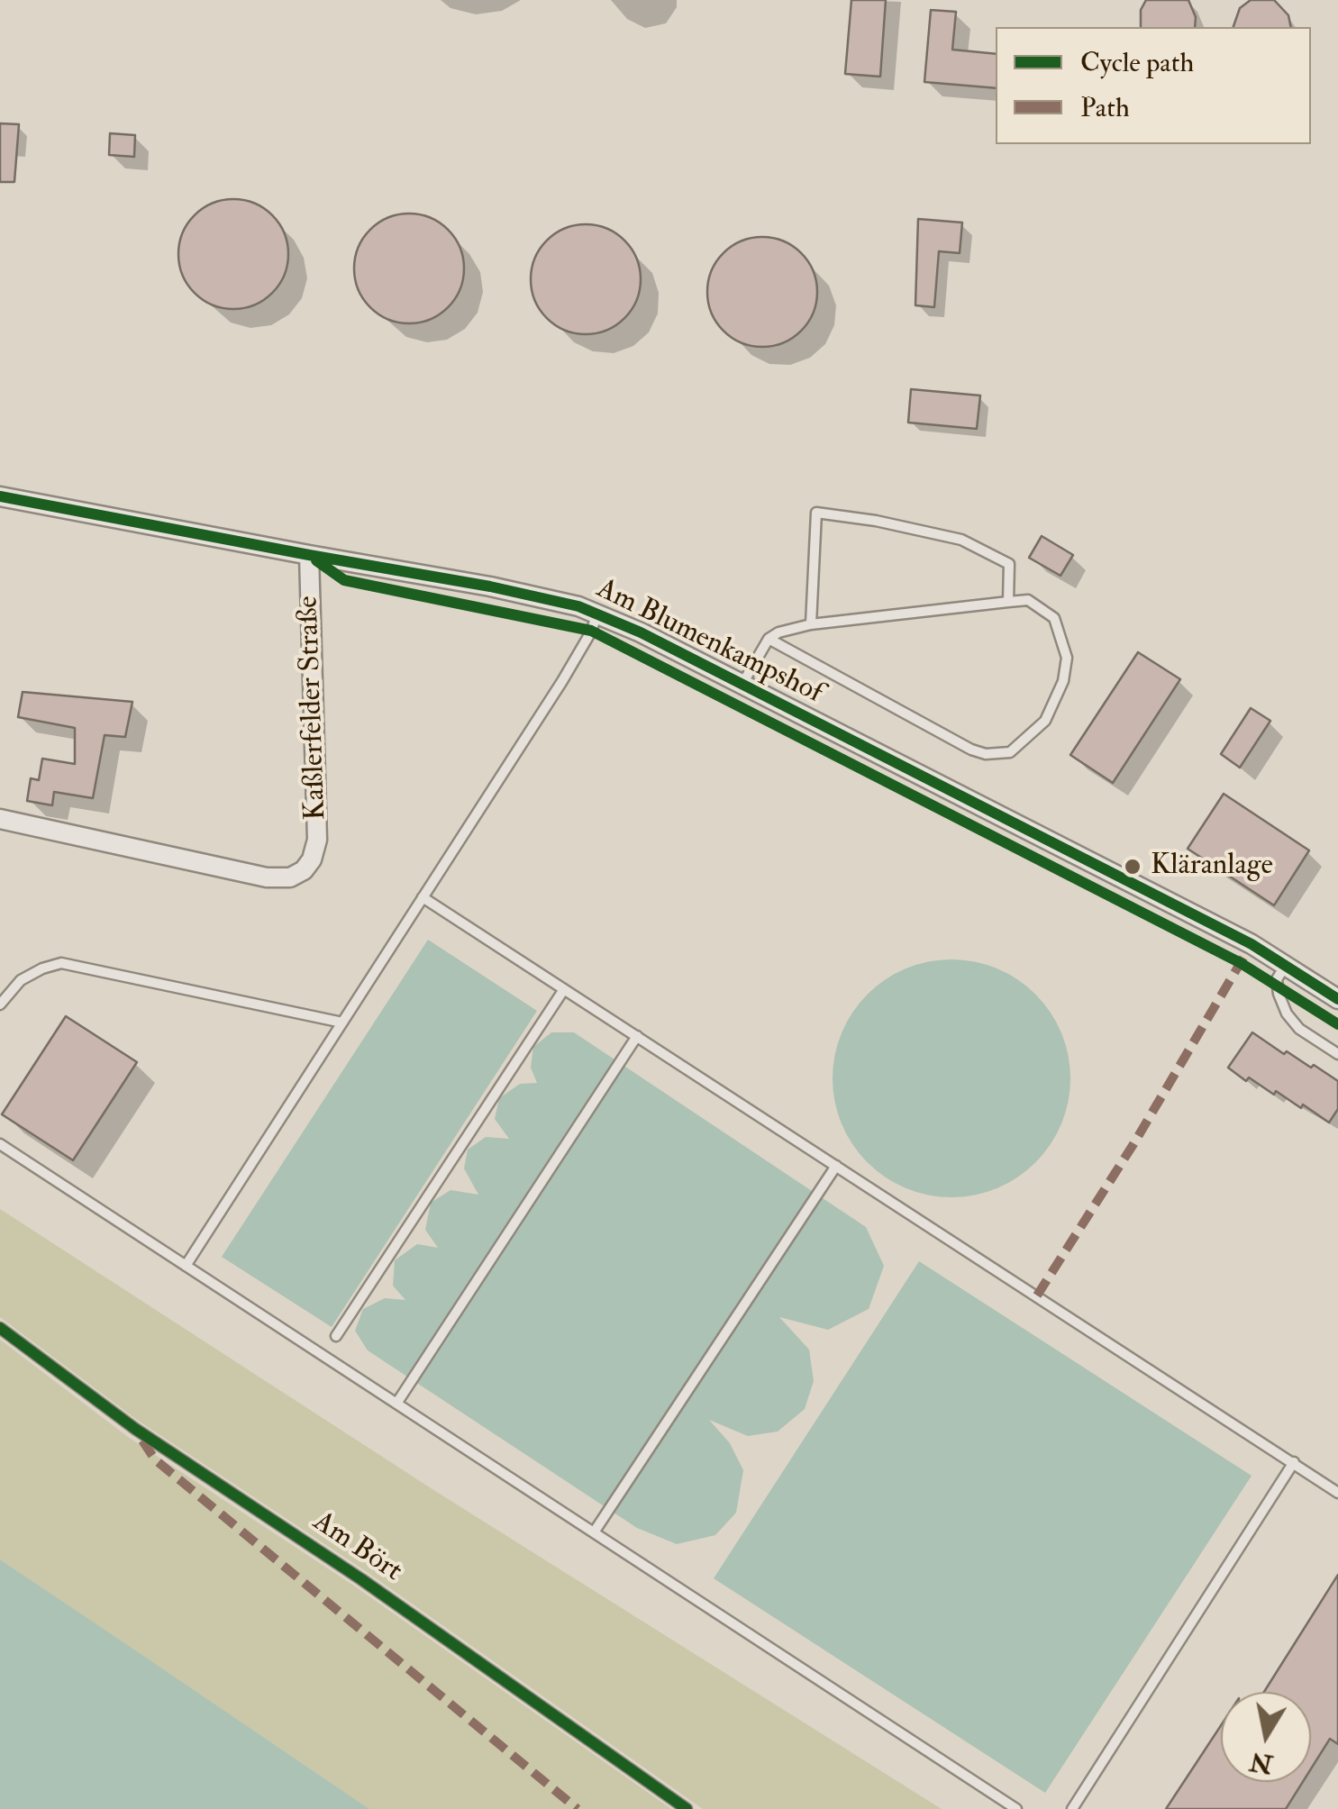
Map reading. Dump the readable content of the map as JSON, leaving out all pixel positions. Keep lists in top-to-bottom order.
{
  "streets": {
    "street": ["Am Blumenkampshof", "Kaßlerfelder Straße"],
    "lane": ["Am Bört"]
  },
  "crossings": [
    ["Am Blumenkampshof", "Kaßlerfelder Straße"]
  ],
  "places": ["Kläranlage"],
  "legend": ["Cycle path", "Path"],
  "north": "bottom"
}
